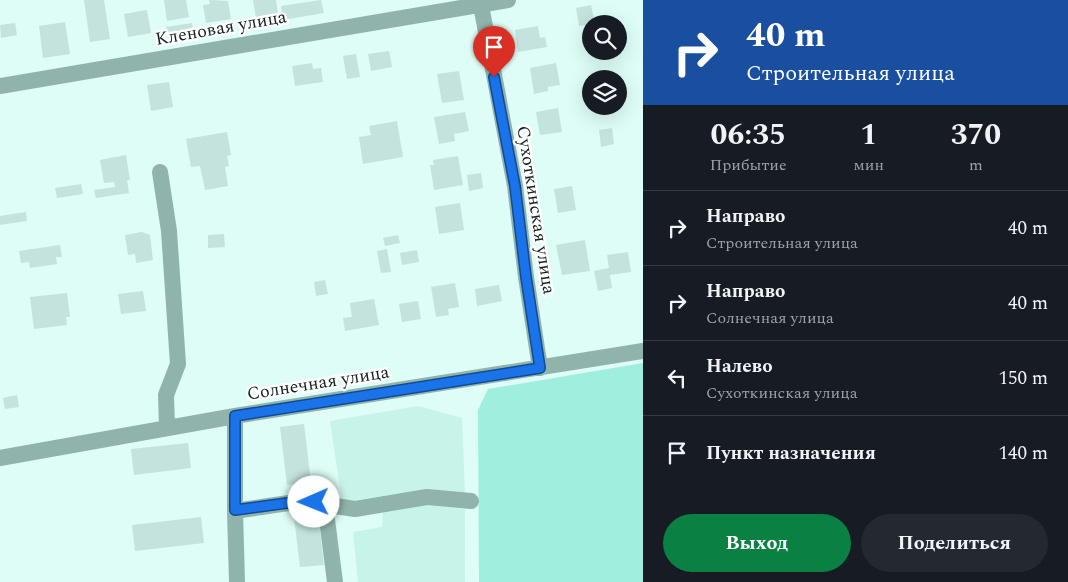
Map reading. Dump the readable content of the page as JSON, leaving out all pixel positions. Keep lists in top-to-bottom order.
{
  "streets": {
    "street": ["Кленовая улица", "Сухоткинская улица", "Солнечная улица"]
  },
  "crossings": [
    ["Кленовая улица", "Сухоткинская улица"],
    ["Сухоткинская улица", "Солнечная улица"]
  ],
  "page": {
    "turn": ["40 m", "Строительная улица"],
    "eta": [
      "06:35",
      "Прибытие",
      "1",
      "мин",
      "370",
      "m"
    ],
    "list": [
      {
        "name": "Направо",
        "note": "Строительная улица",
        "value": "40 m"
      },
      {
        "name": "Направо",
        "note": "Солнечная улица",
        "value": "40 m"
      },
      {
        "name": "Налево",
        "note": "Сухоткинская улица",
        "value": "150 m"
      },
      {
        "name": "Пункт назначения",
        "value": "140 m"
      }
    ],
    "buttons": ["Выход", "Поделиться"]
  }
}
